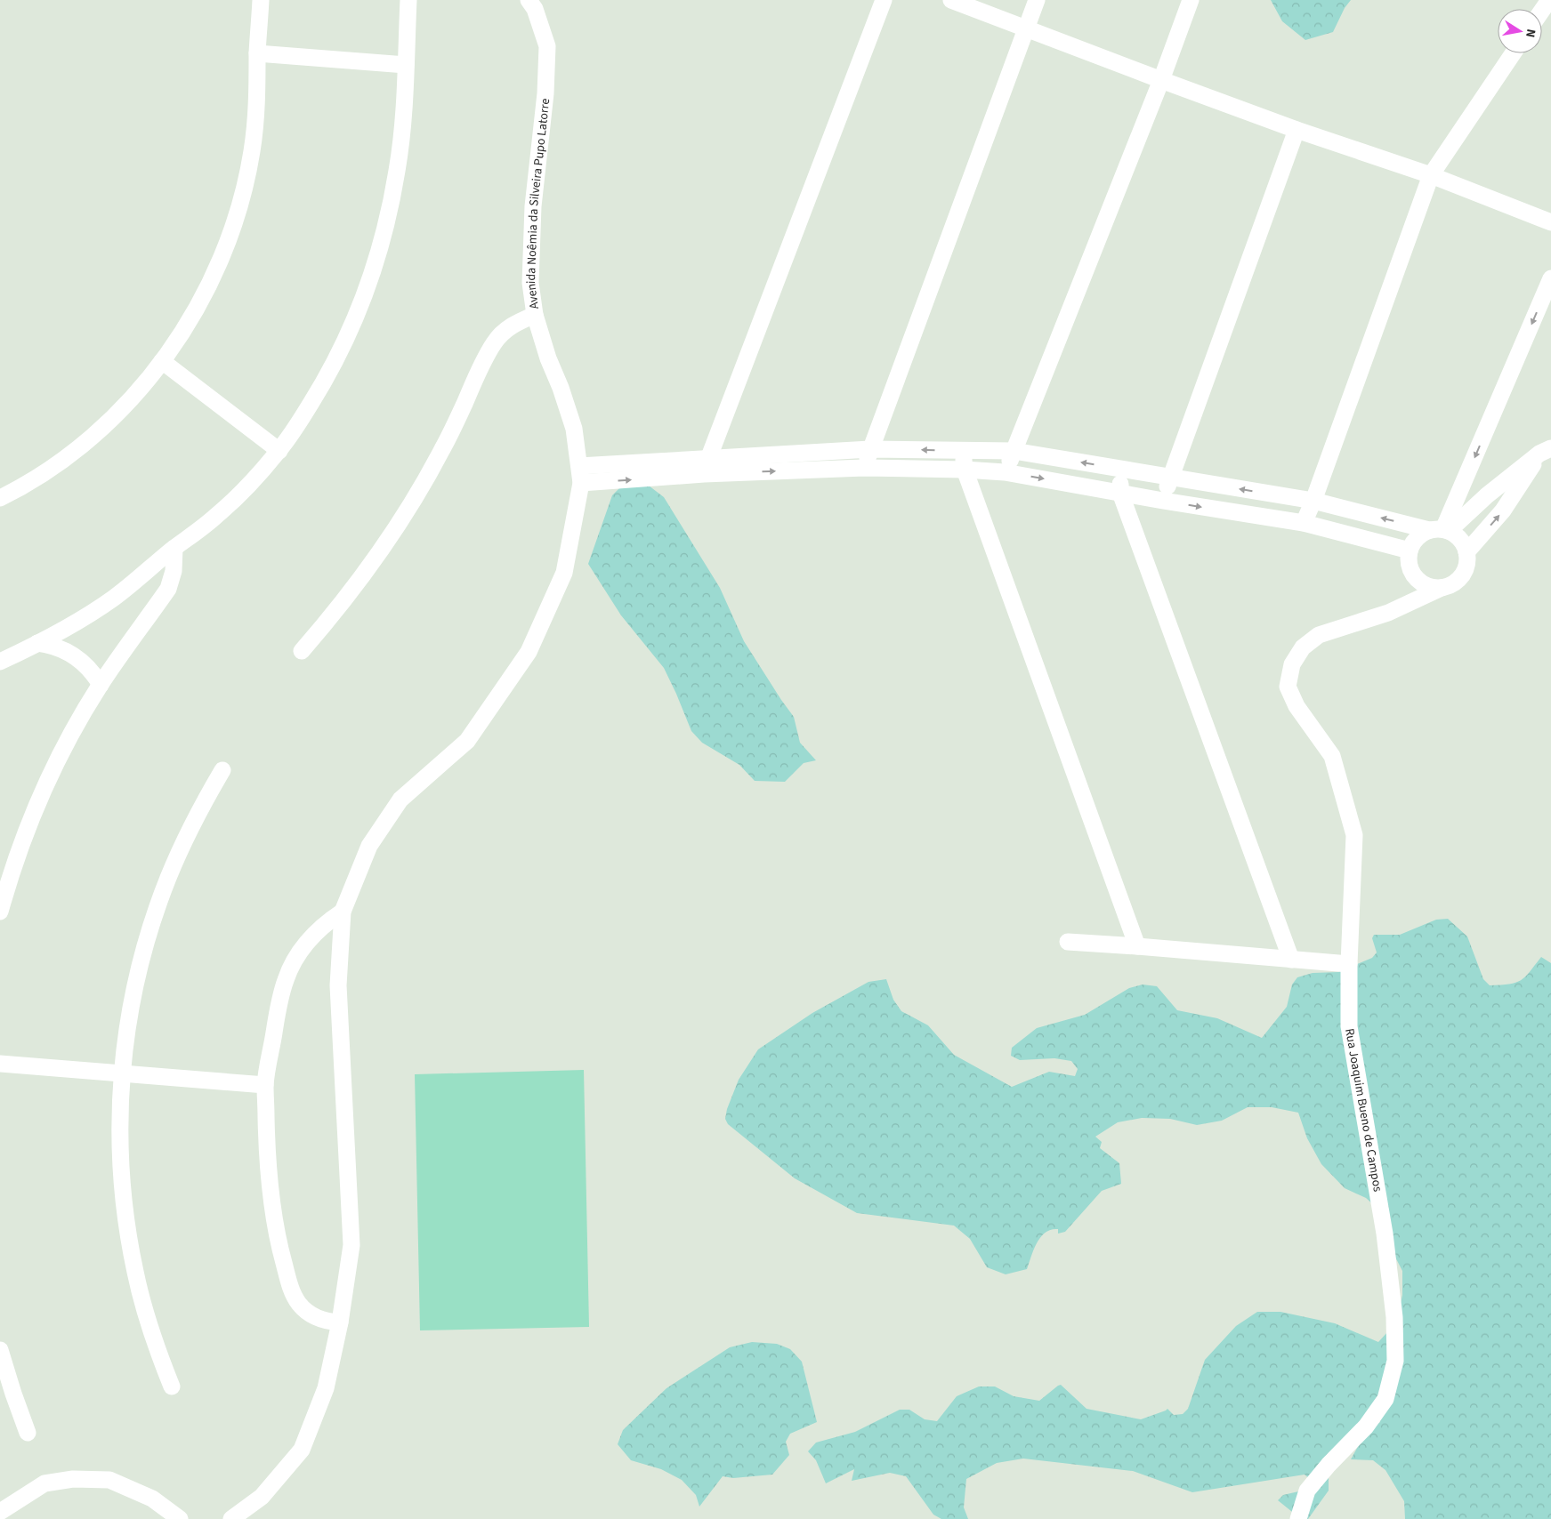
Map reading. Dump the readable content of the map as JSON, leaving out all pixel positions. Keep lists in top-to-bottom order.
{
  "streets": {
    "street": ["Avenida Noêmia da Silveira Pupo Latorre", "Rua Joaquim Bueno de Campos"]
  },
  "north": "right"
}
